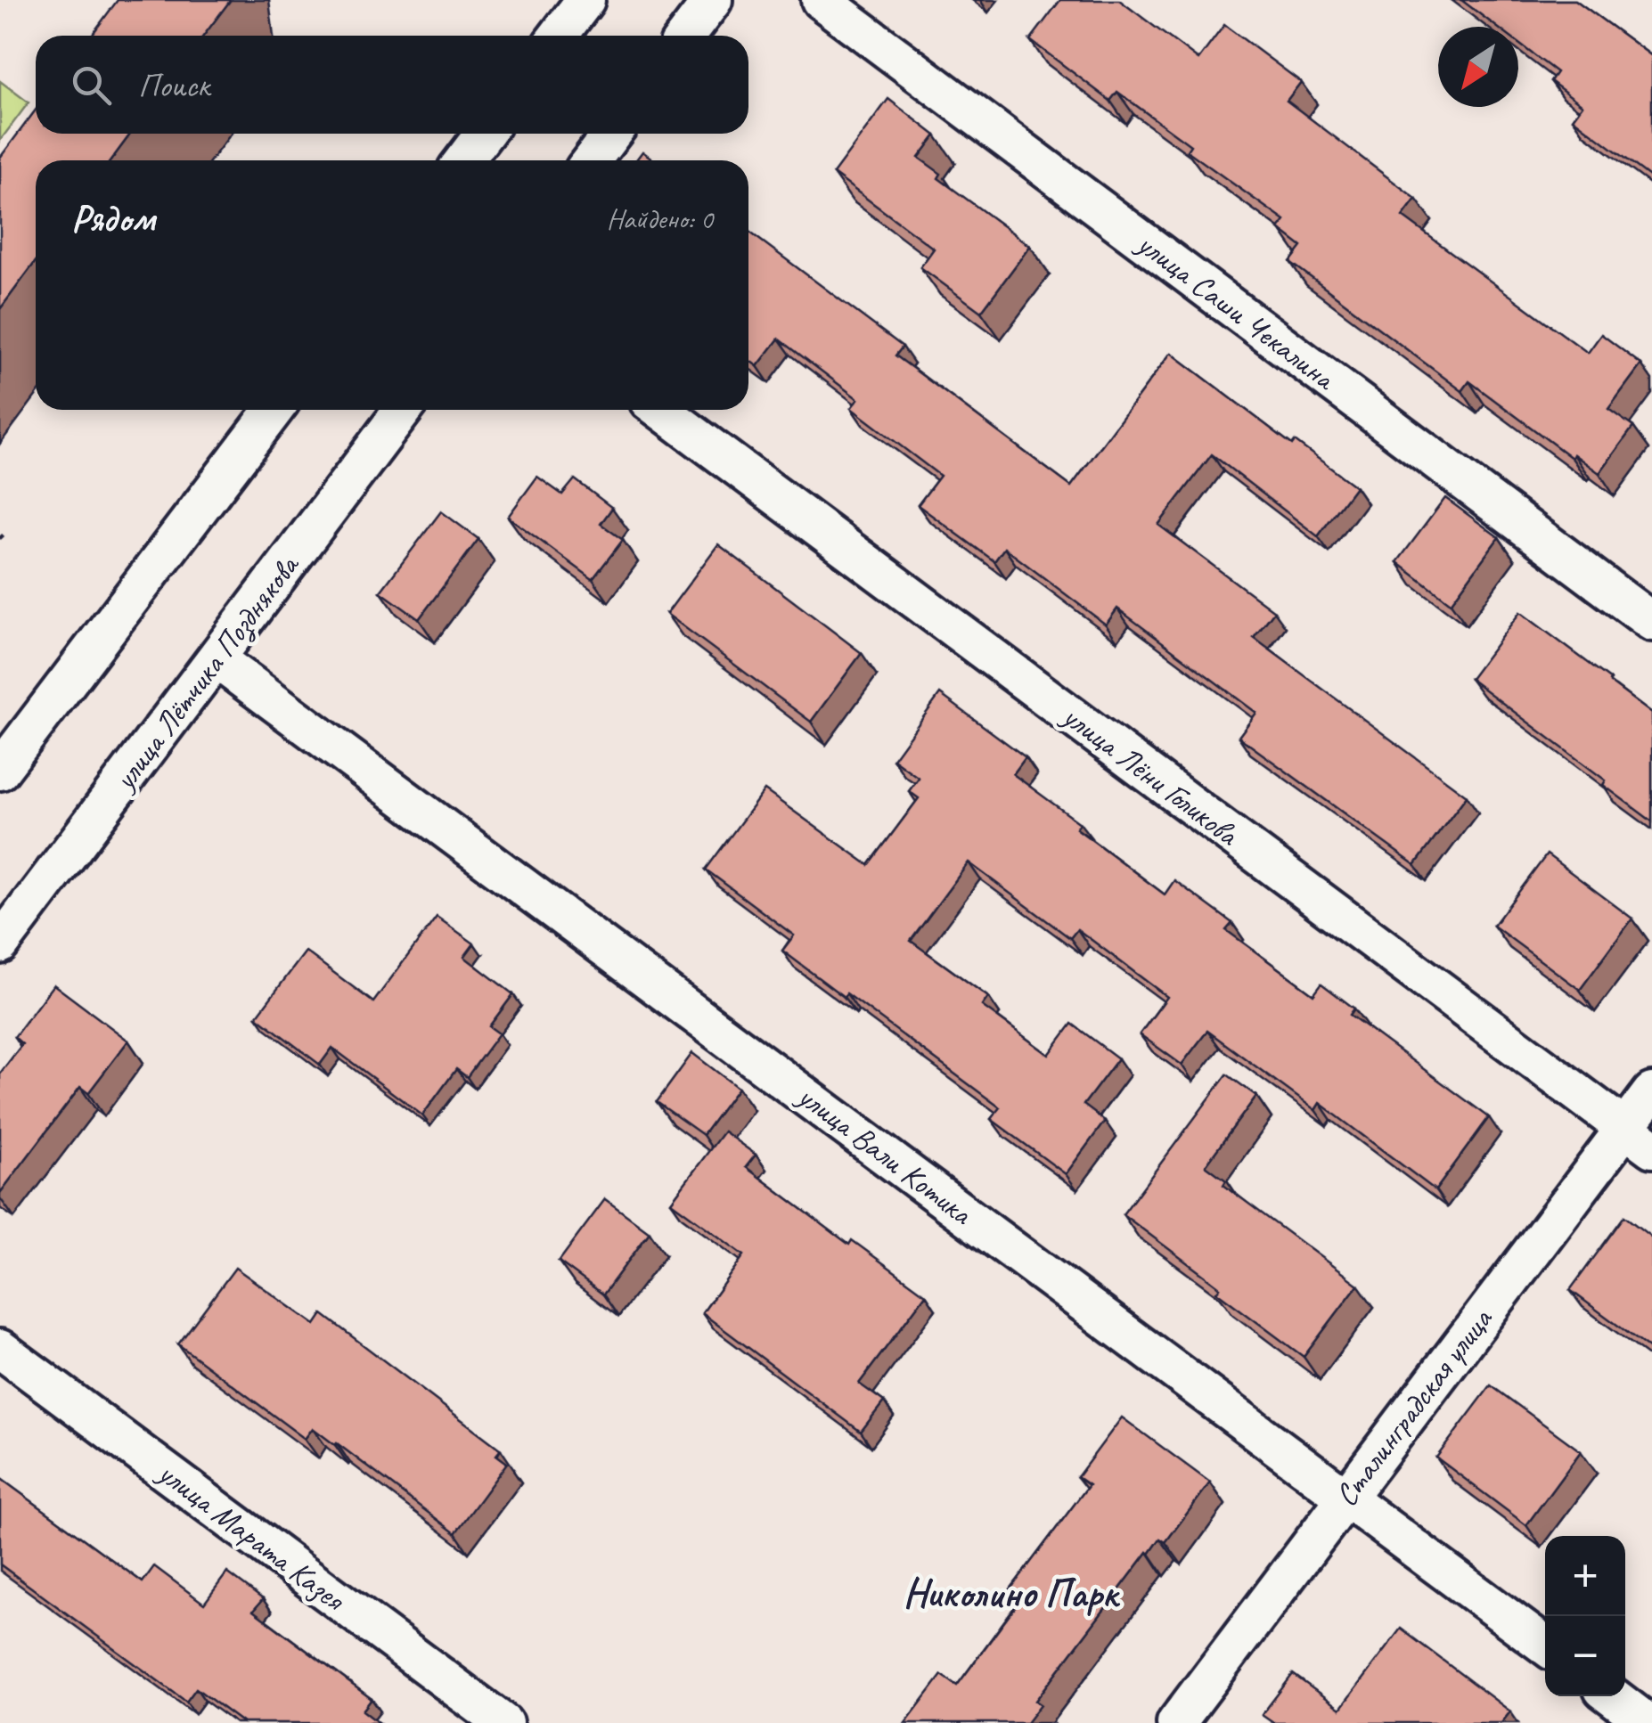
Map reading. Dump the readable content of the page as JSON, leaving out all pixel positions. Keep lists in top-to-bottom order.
{
  "streets": {
    "street": [
      "улица Саши Чекалина",
      "улица Лётчика Позднякова",
      "улица Лёни Голикова",
      "улица Вали Котика",
      "Сталинградская улица",
      "улица Марата Казея"
    ]
  },
  "crossings": [
    ["улица Лётчика Позднякова", "улица Вали Котика"],
    ["улица Лёни Голикова", "Сталинградская улица"],
    ["улица Вали Котика", "Сталинградская улица"]
  ],
  "districts": ["Николино Парк"],
  "north": "bottom left",
  "page": {
    "search": "Поиск",
    "heading": ["Рядом", "Найдено: 0"],
    "map_buttons": ["+", "−"]
  }
}
